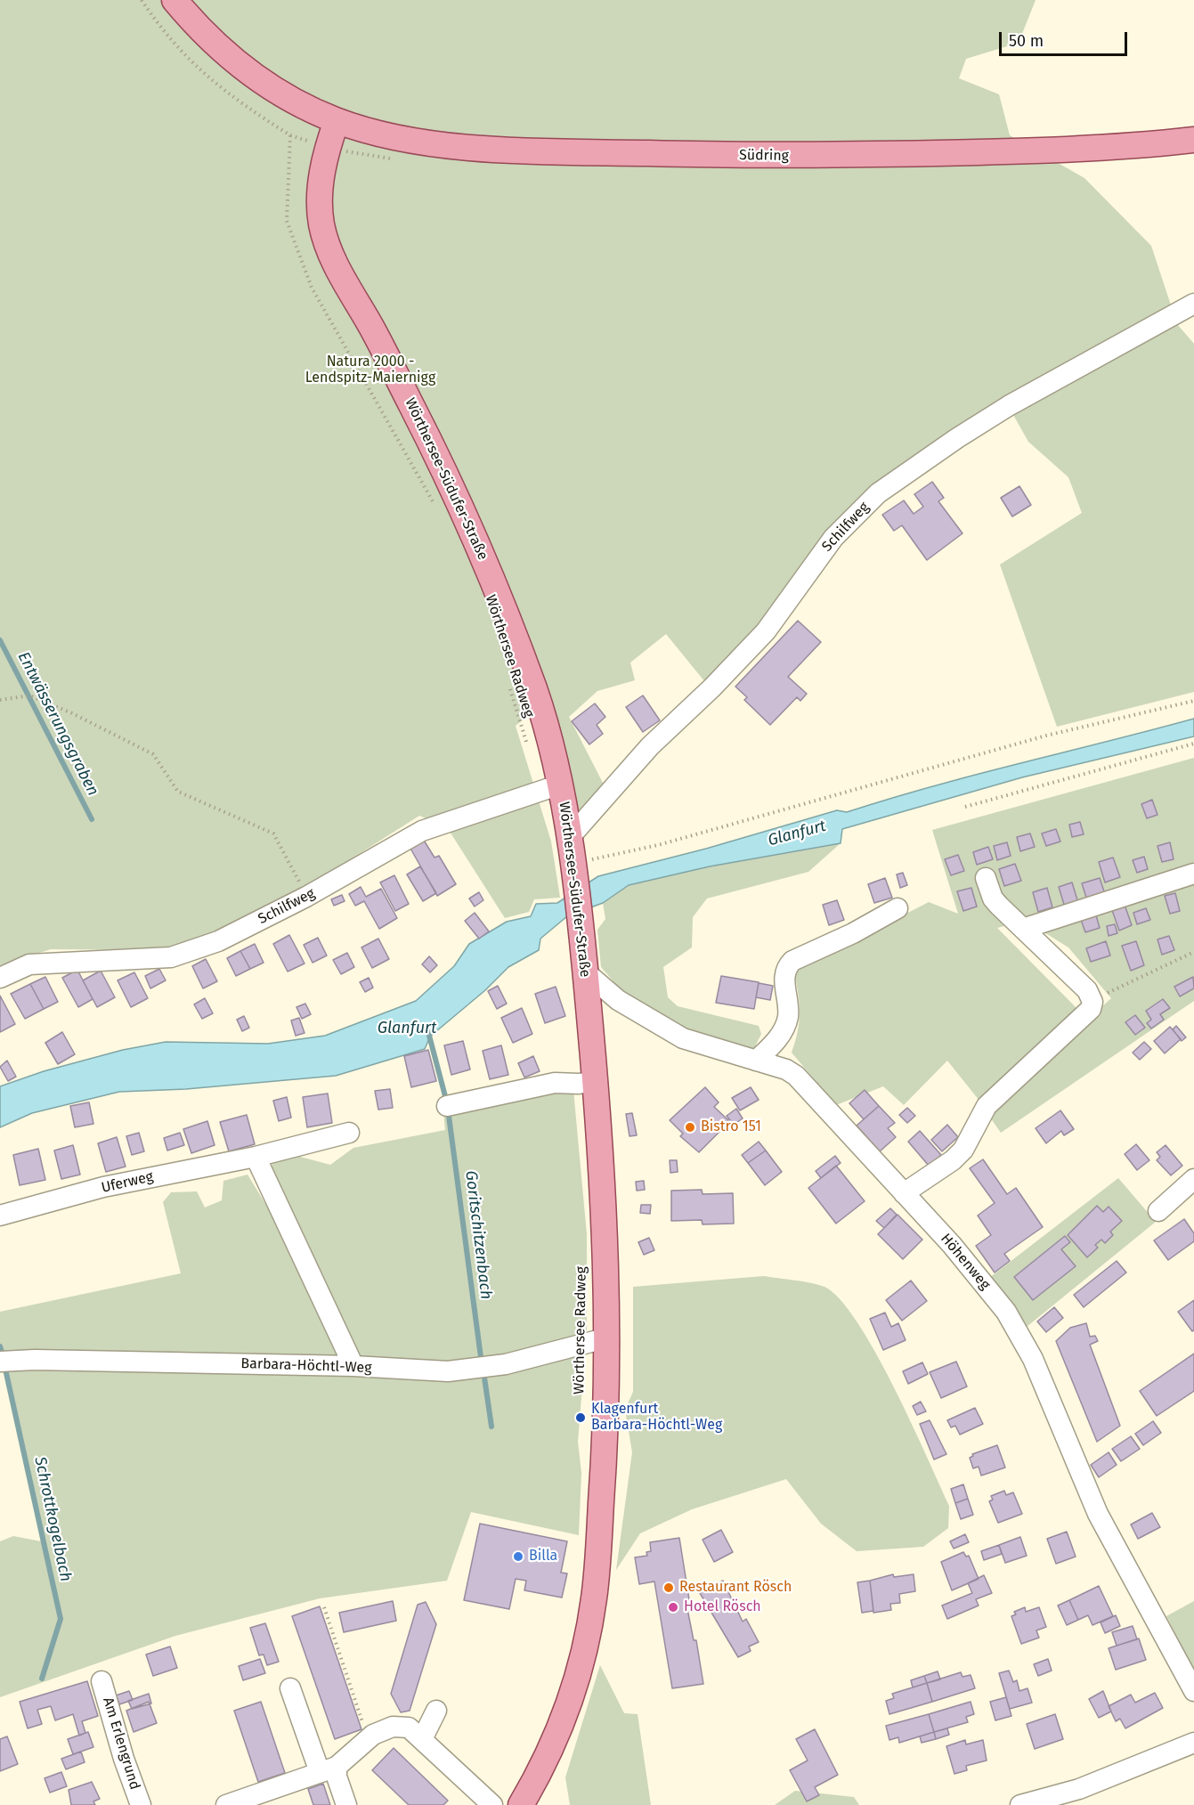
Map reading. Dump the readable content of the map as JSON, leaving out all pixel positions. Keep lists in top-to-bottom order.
{
  "streets": {
    "main road": ["Südring", "Wörthersee-Südufer-Straße"],
    "street": [
      "Schilfweg",
      "Uferweg",
      "Höhenweg",
      "Barbara-Höchtl-Weg",
      "Am Erlengrund"
    ],
    "path": ["Wörthersee Radweg"]
  },
  "crossings": [
    ["Südring", "Wörthersee-Südufer-Straße"],
    ["Wörthersee-Südufer-Straße", "Schilfweg"],
    ["Wörthersee-Südufer-Straße", "Höhenweg"],
    ["Wörthersee-Südufer-Straße", "Barbara-Höchtl-Weg"]
  ],
  "water": [
    "Entwässerungsgraben",
    "Glanfurt",
    "Goritschitzenbach",
    "Schrottkogelbach"
  ],
  "parks": ["Natura 2000 - Lendspitz-Maiernigg"],
  "places": [
    "Bistro 151",
    "Klagenfurt Barbara-Höchtl-Weg",
    "Billa",
    "Restaurant Rösch",
    "Hotel Rösch"
  ],
  "scale_bar": "50 m"
}
